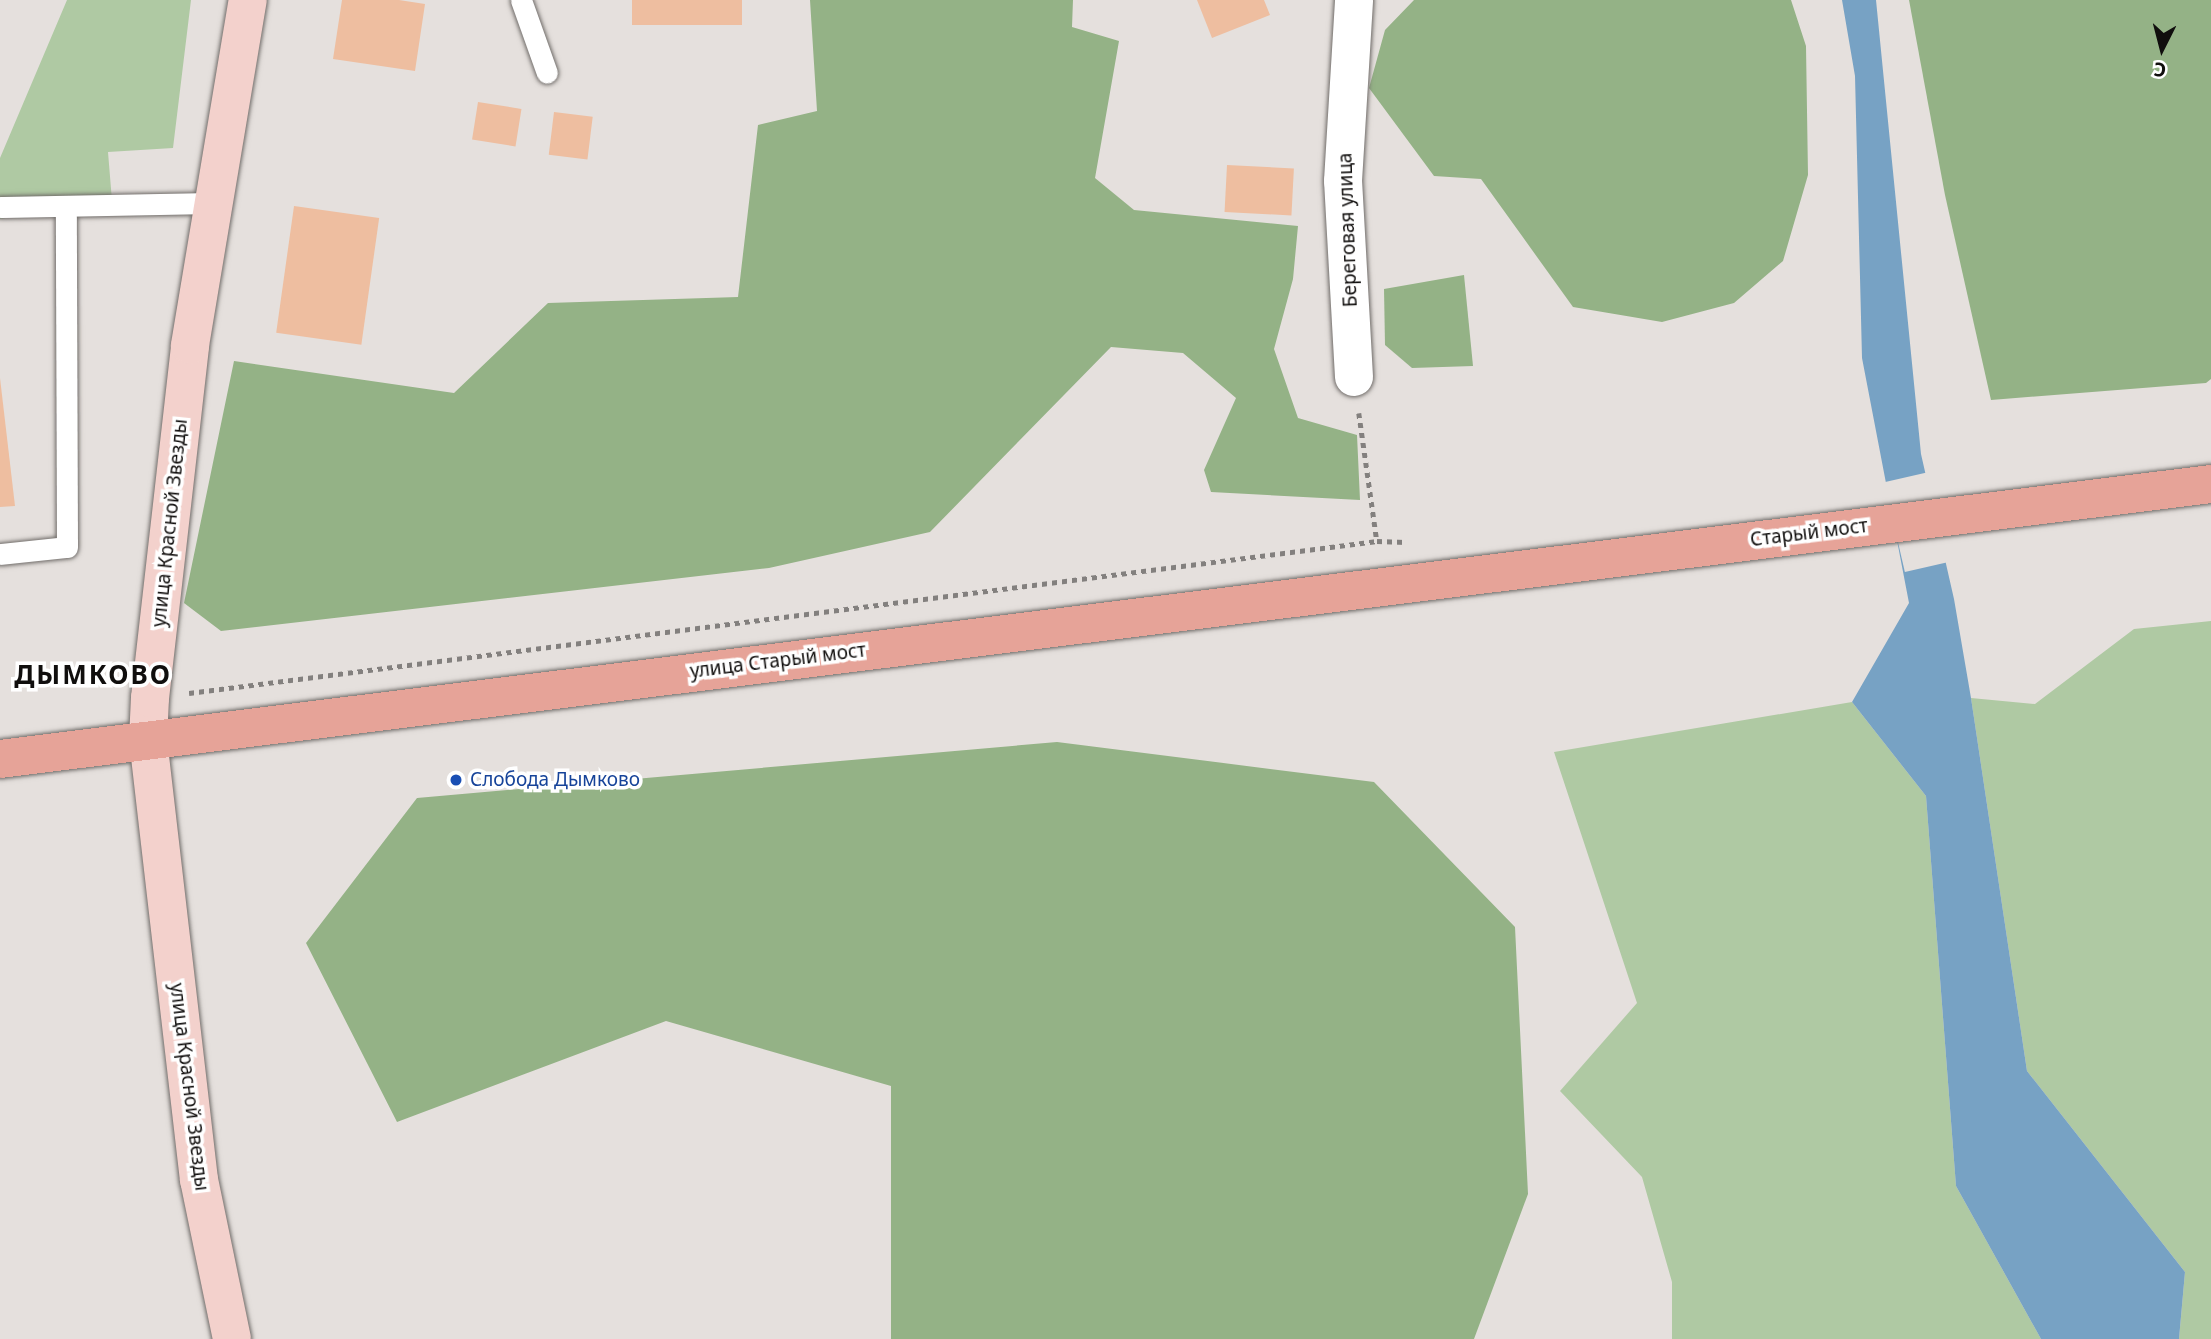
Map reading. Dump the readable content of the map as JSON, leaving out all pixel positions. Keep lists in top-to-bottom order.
{
  "streets": {
    "main road": ["Старый мост", "улица Старый мост"],
    "street": ["Береговая улица", "улица Красной Звезды"]
  },
  "crossings": [
    ["улица Красной Звезды", "улица Старый мост"],
    ["Старый мост", "улица Старый мост"]
  ],
  "districts": ["ДЫМКОВО"],
  "places": ["Слобода Дымково"],
  "north": "bottom"
}
